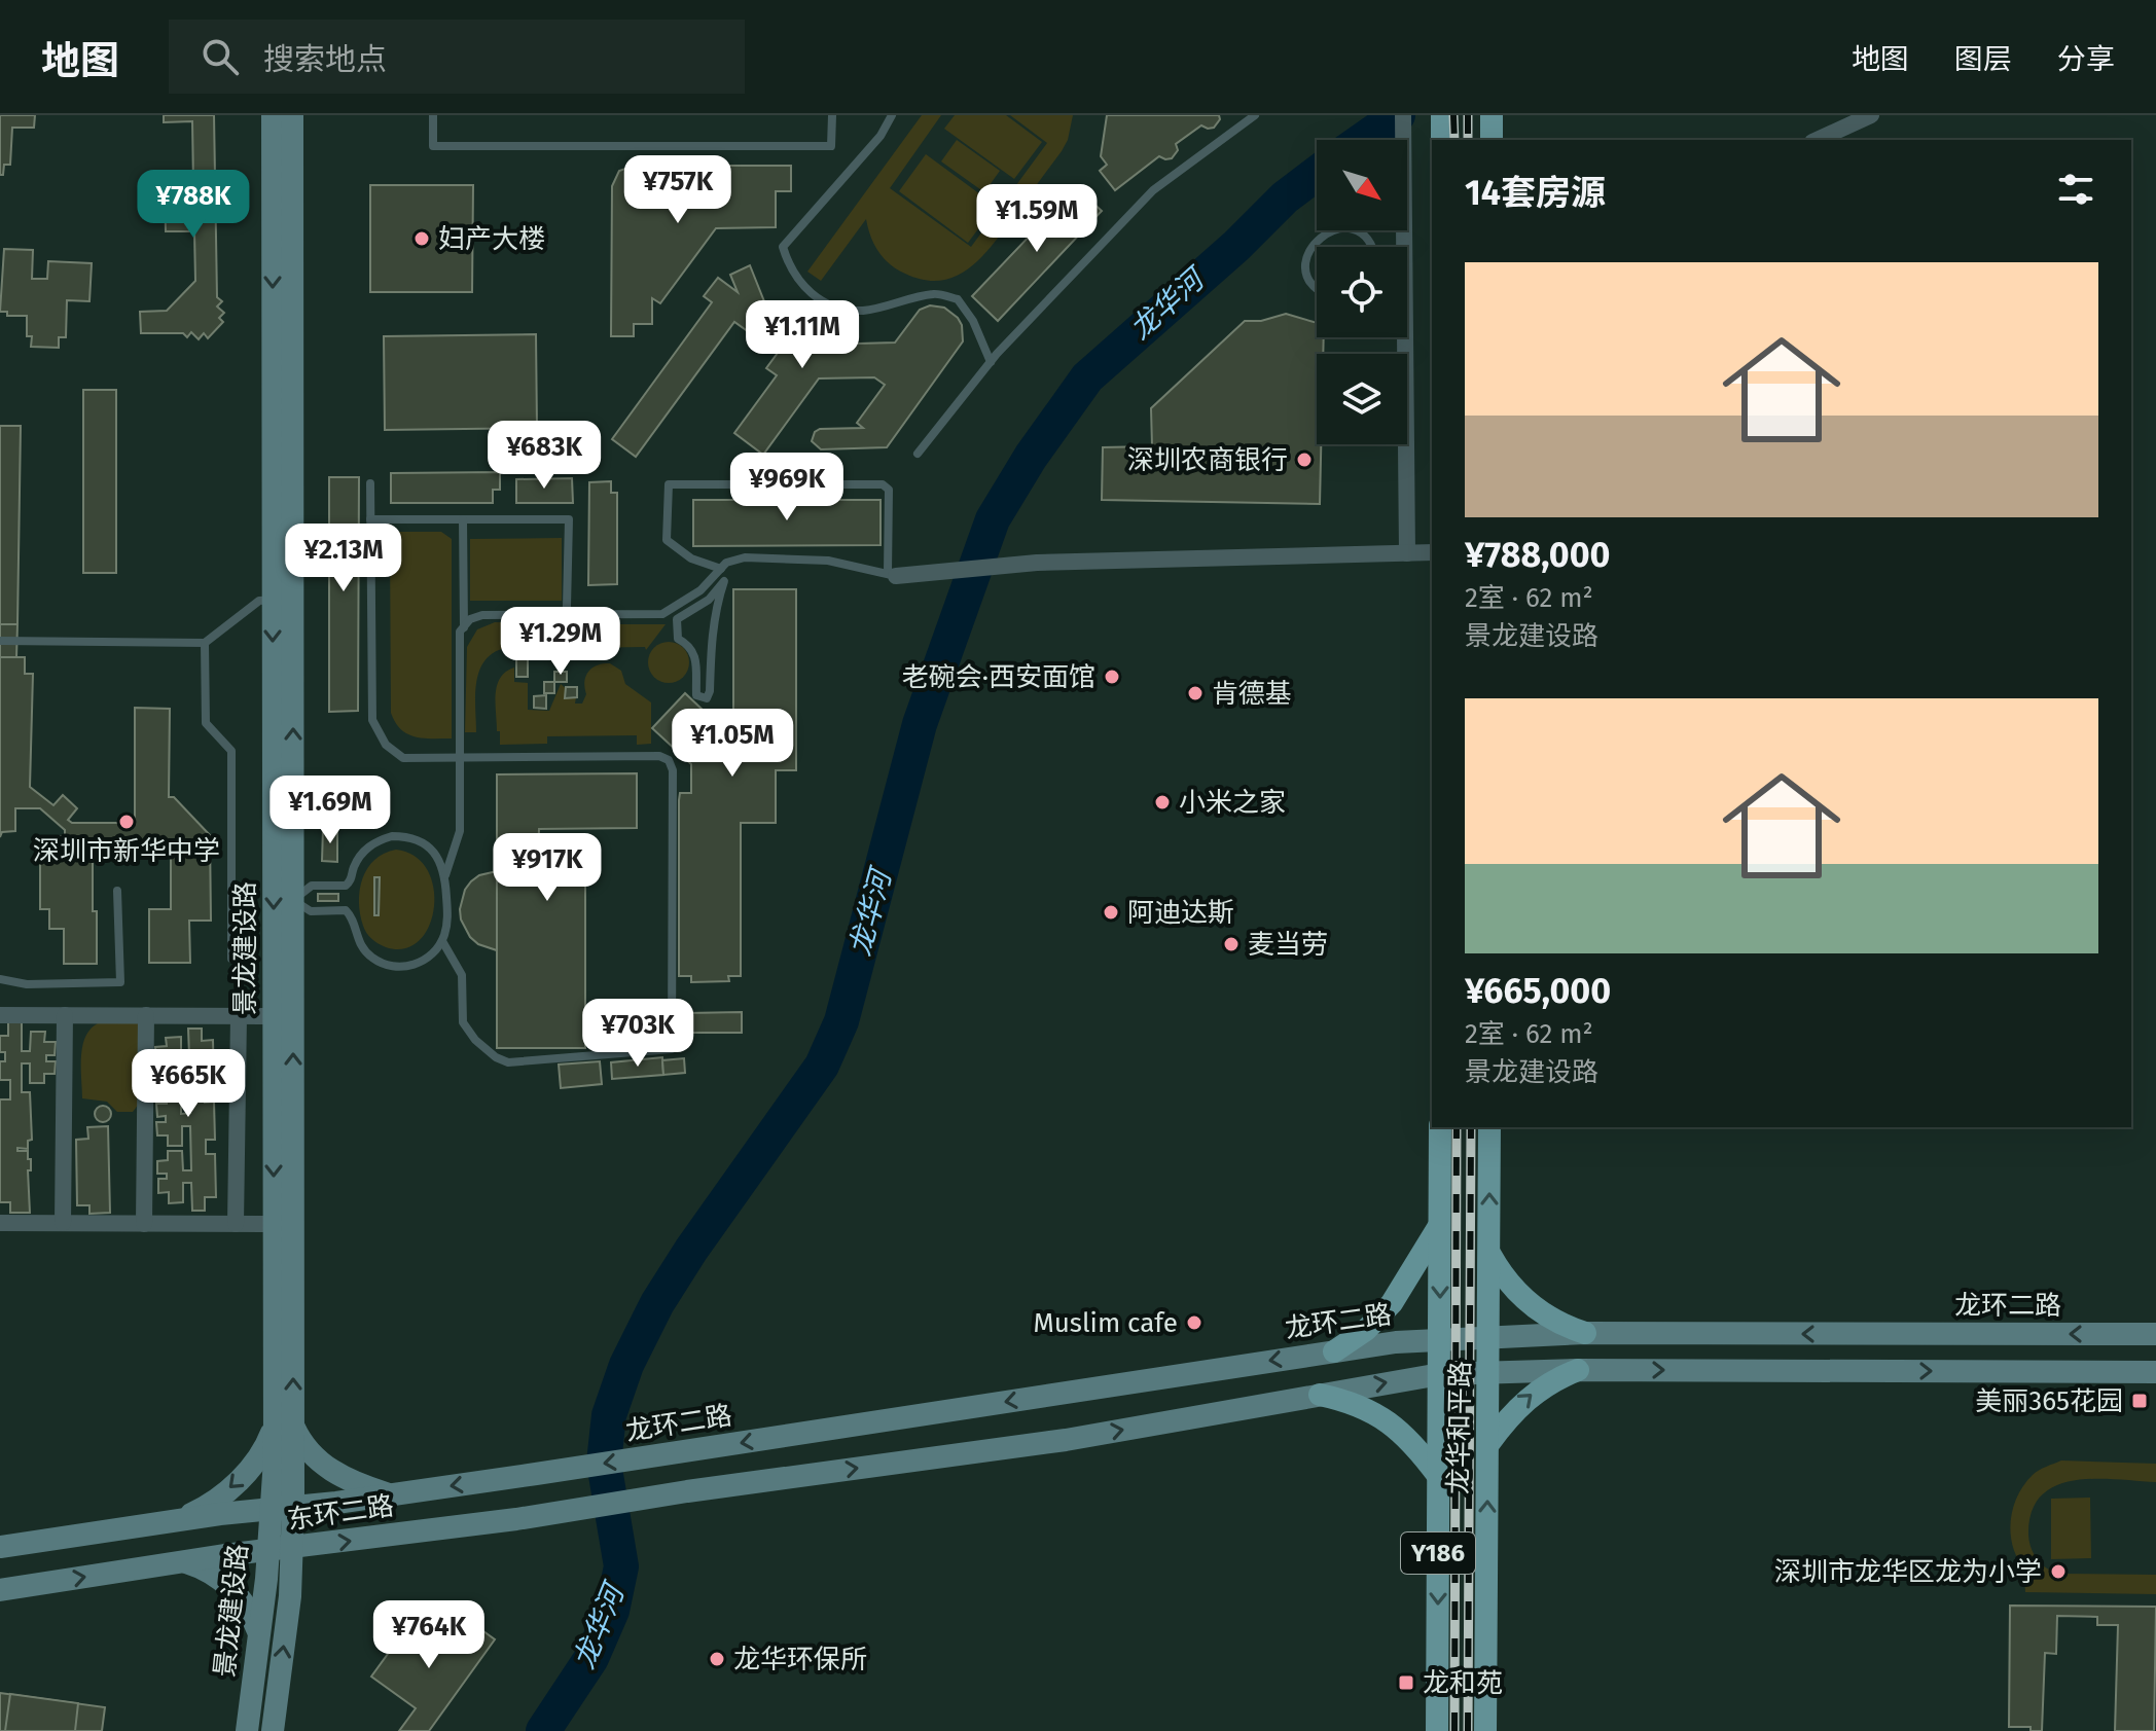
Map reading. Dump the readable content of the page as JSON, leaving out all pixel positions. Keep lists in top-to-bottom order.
{
  "streets": {
    "main road": [
      "景龙建设路",
      "龙环二路",
      "龙华和平路",
      "东环二路",
      "Y186"
    ]
  },
  "crossings": [
    ["景龙建设路", "东环二路"],
    ["龙环二路", "龙华和平路"],
    ["龙环二路", "东环二路"]
  ],
  "water": ["龙华河"],
  "places": {
    "other": [
      "妇产大楼",
      "深圳农商银行",
      "老碗会·西安面馆",
      "肯德基",
      "小米之家",
      "深圳市新华中学",
      "阿迪达斯",
      "麦当劳",
      "Muslim cafe",
      "深圳市龙华区龙为小学",
      "龙华环保所"
    ],
    "transit": ["美丽365花园", "龙和苑"]
  },
  "north": "bottom right",
  "page": {
    "header": "地图",
    "search": "搜索地点",
    "nav": ["地图", "图层", "分享"],
    "heading": "14套房源",
    "price": [
      "¥757K",
      "¥788K",
      "¥1.59M",
      "¥1.11M",
      "¥683K",
      "¥969K",
      "¥2.13M",
      "¥1.29M",
      "¥1.05M",
      "¥1.69M",
      "¥917K",
      "¥703K",
      "¥665K",
      "¥764K"
    ],
    "list": [
      {
        "name": "¥788,000",
        "note": "2室 · 62 m² · 景龙建设路"
      },
      {
        "name": "¥665,000",
        "note": "2室 · 62 m² · 景龙建设路"
      }
    ]
  }
}
